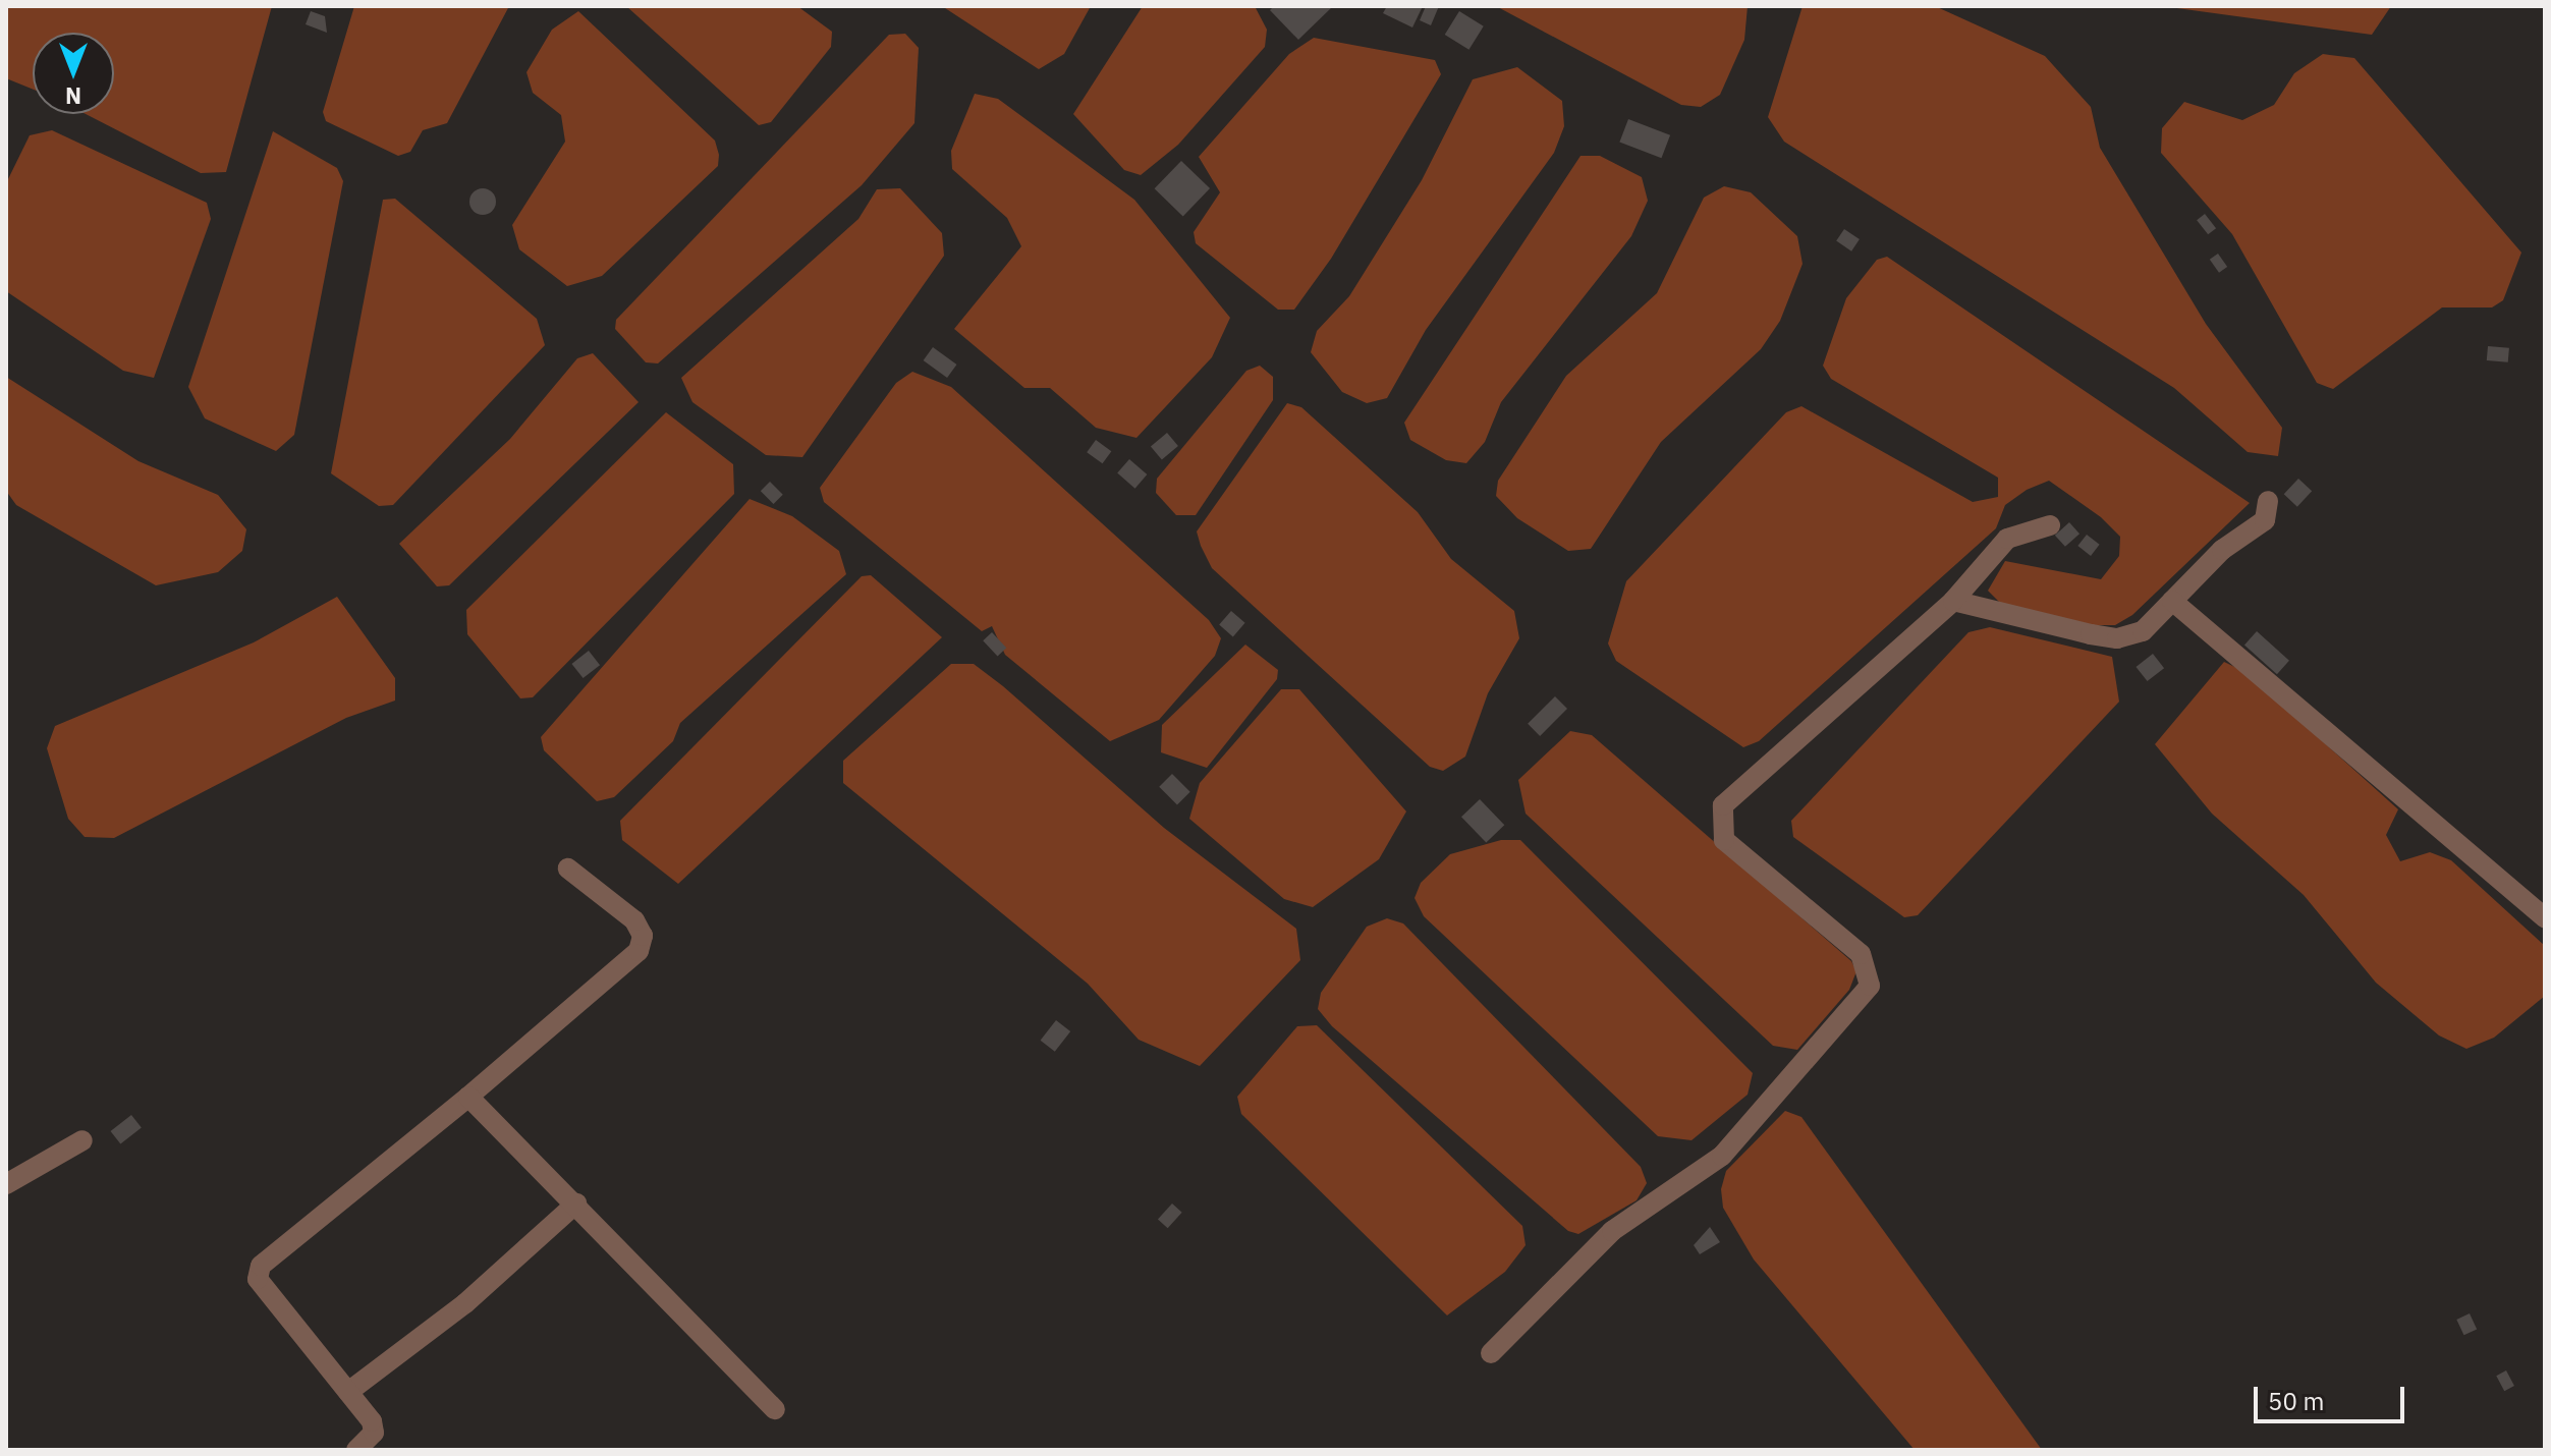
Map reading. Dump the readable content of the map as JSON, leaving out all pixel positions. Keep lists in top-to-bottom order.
{
  "scale_bar": "50 m",
  "north": "bottom"
}
